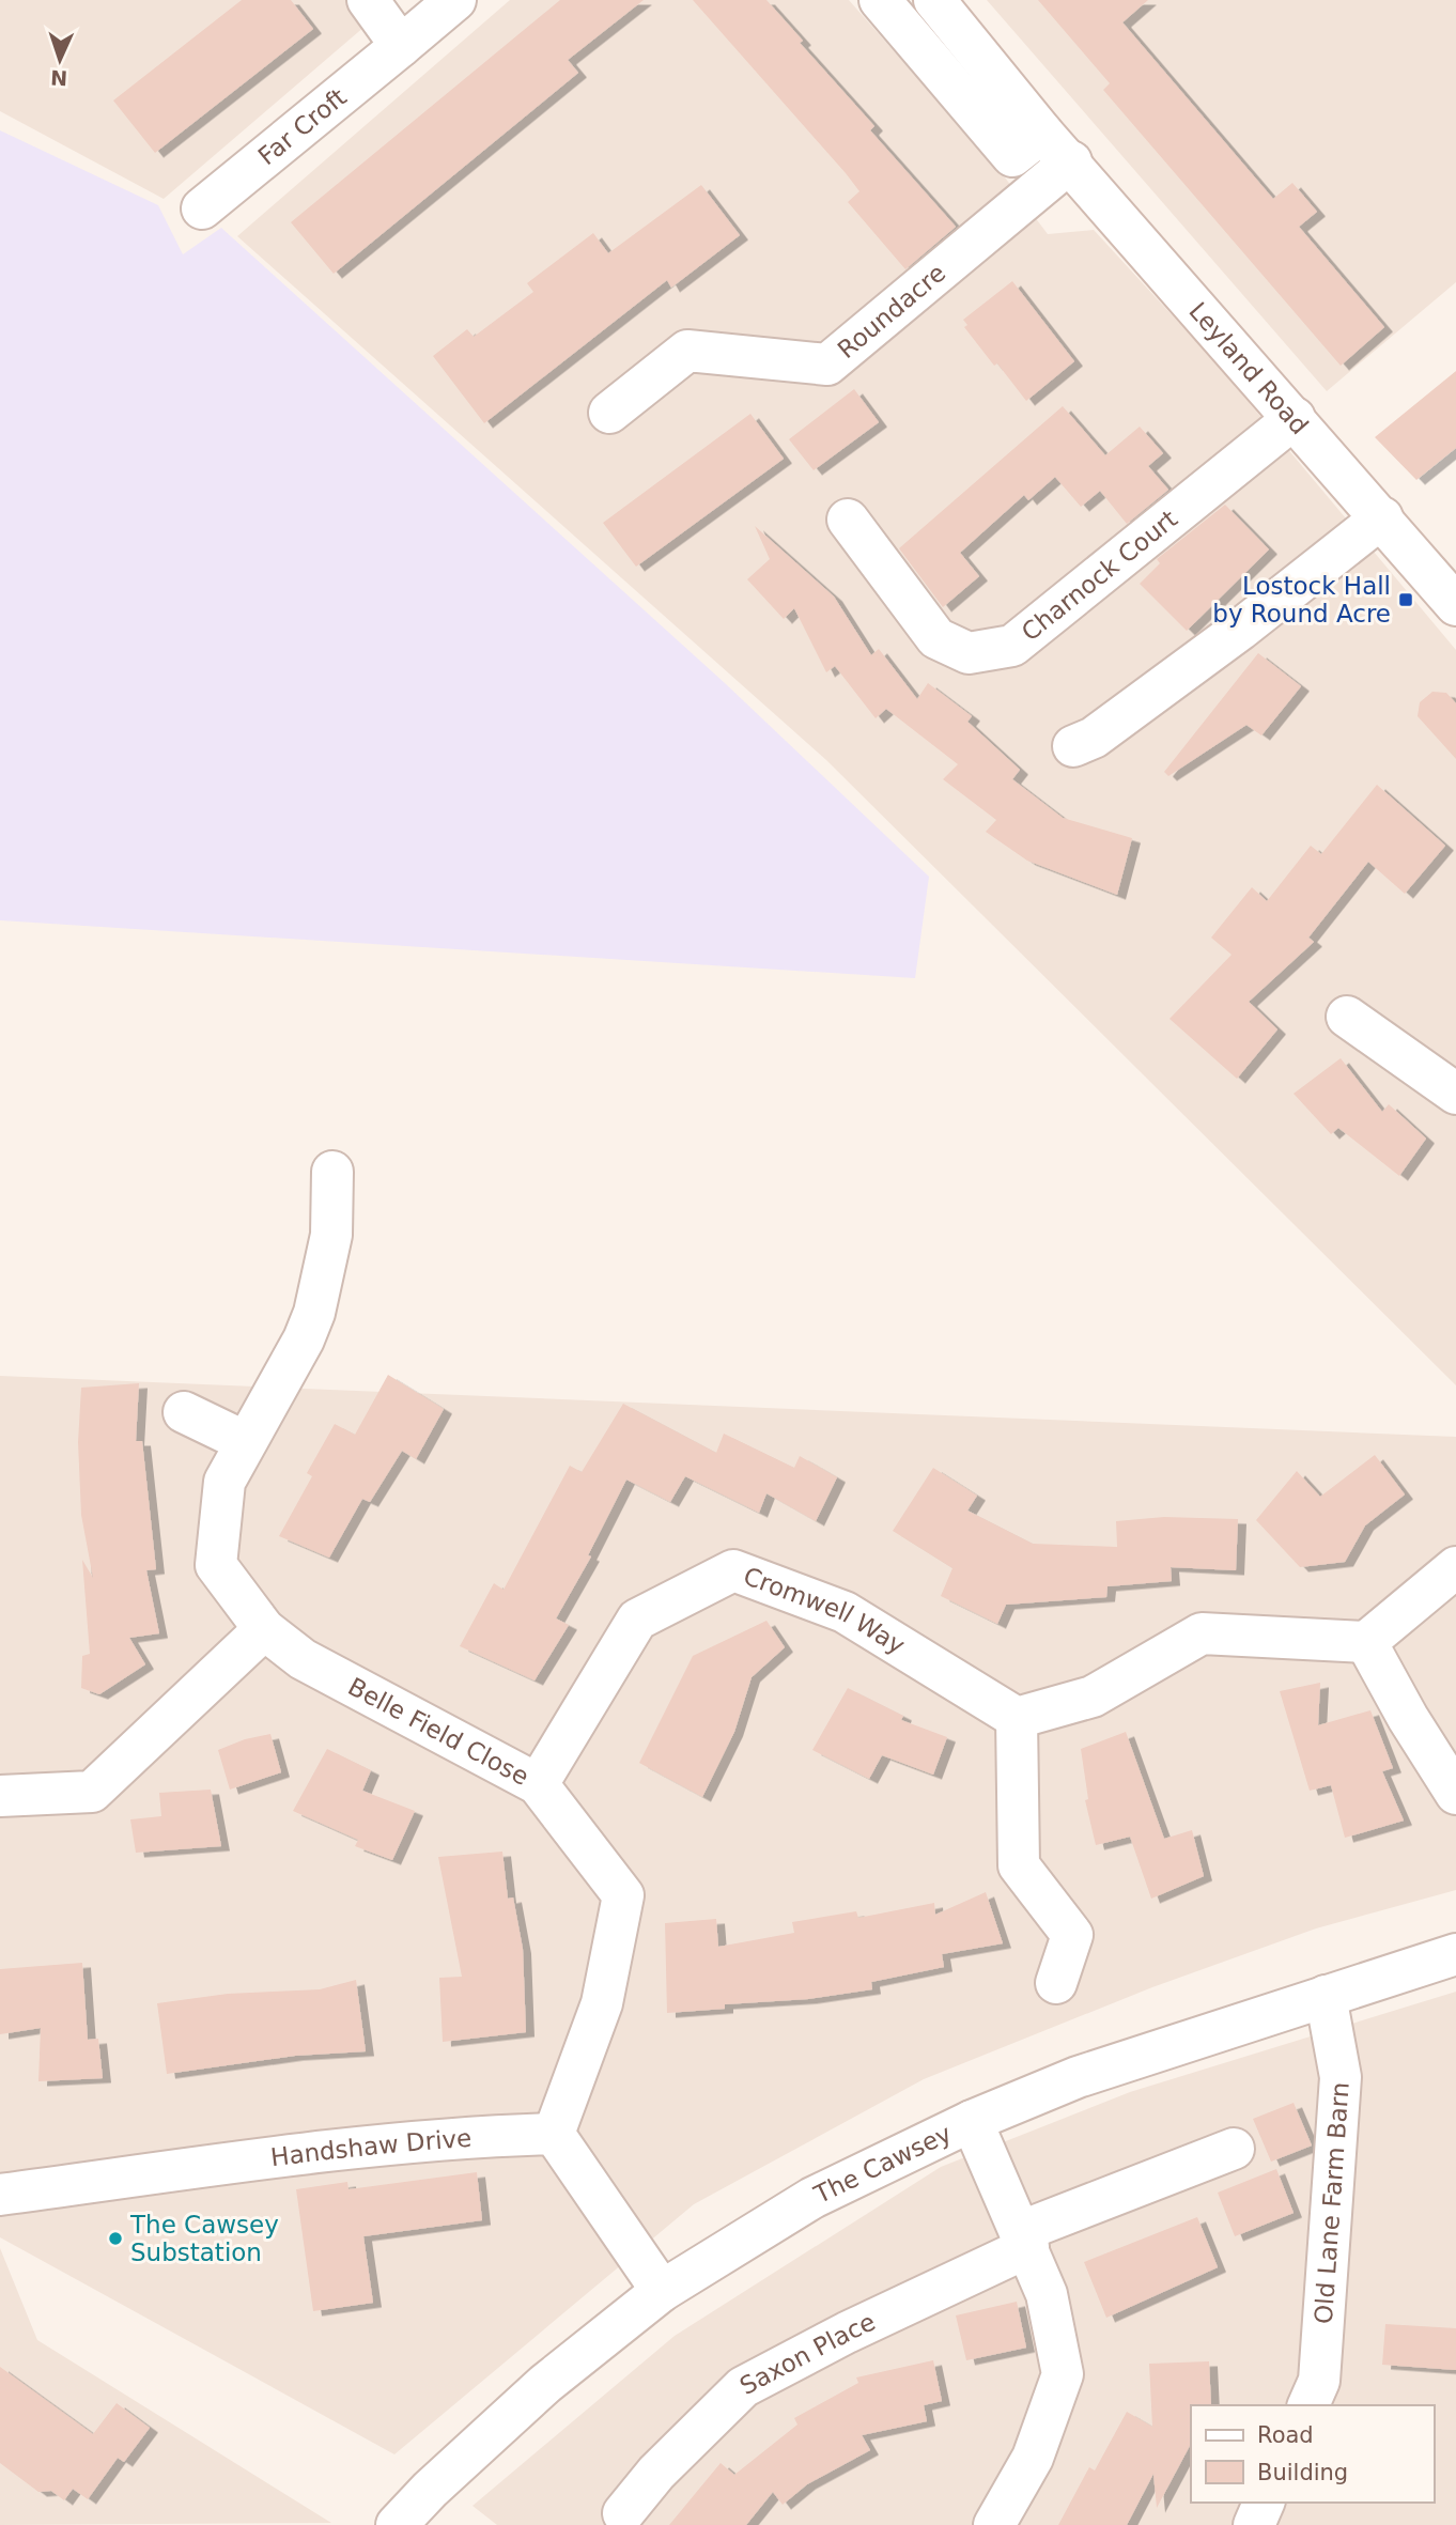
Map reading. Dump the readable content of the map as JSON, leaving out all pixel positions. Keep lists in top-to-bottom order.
{
  "streets": {
    "street": [
      "Far Croft",
      "Roundacre",
      "Leyland Road",
      "Charnock Court",
      "Cromwell Way",
      "Belle Field Close",
      "Handshaw Drive",
      "The Cawsey",
      "Old Lane Farm Barn",
      "Saxon Place"
    ]
  },
  "crossings": [
    ["Roundacre", "Leyland Road"],
    ["Leyland Road", "Charnock Court"],
    ["Cromwell Way", "Belle Field Close"],
    ["Belle Field Close", "Handshaw Drive"],
    ["The Cawsey", "Old Lane Farm Barn"]
  ],
  "places": {
    "transit": ["Lostock Hall by Round Acre"],
    "other": ["The Cawsey Substation"]
  },
  "legend": ["Road", "Building"],
  "north": "bottom"
}
